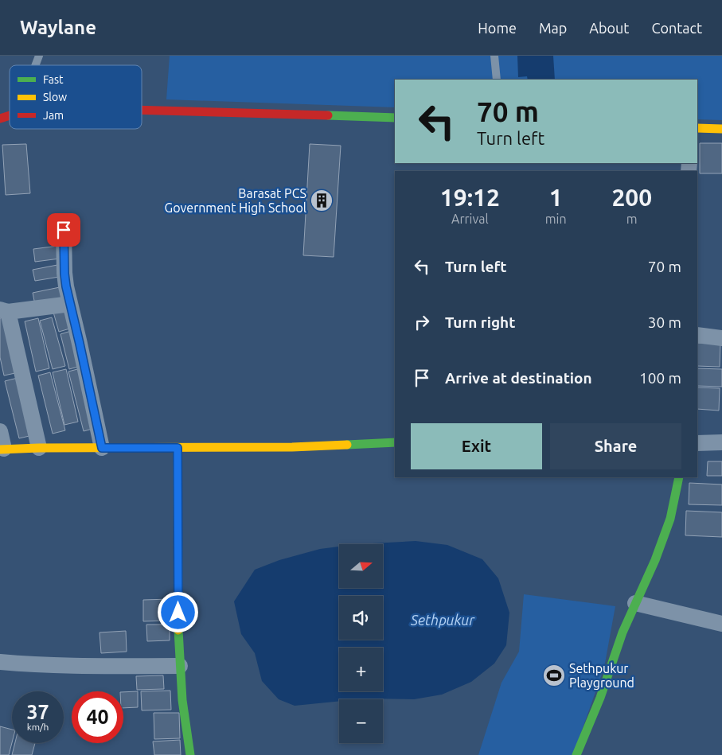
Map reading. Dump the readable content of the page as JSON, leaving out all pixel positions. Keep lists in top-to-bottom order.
{
  "water": ["Sethpukur"],
  "places": {
    "building": ["Barasat PCS Government High School"],
    "sports": ["Sethpukur Playground"]
  },
  "legend": ["Fast", "Slow", "Jam"],
  "north": "right",
  "page": {
    "header": "Waylane",
    "nav": [
      "Home",
      "Map",
      "About",
      "Contact"
    ],
    "turn": ["70 m", "Turn left"],
    "eta": [
      "19:12",
      "Arrival",
      "1",
      "min",
      "200",
      "m"
    ],
    "list": [
      {
        "name": "Turn left",
        "value": "70 m"
      },
      {
        "name": "Turn right",
        "value": "30 m"
      },
      {
        "name": "Arrive at destination",
        "value": "100 m"
      }
    ],
    "buttons": ["Exit", "Share"],
    "map_buttons": ["+", "−"],
    "speed": "37 km/h",
    "limit": "40"
  }
}
